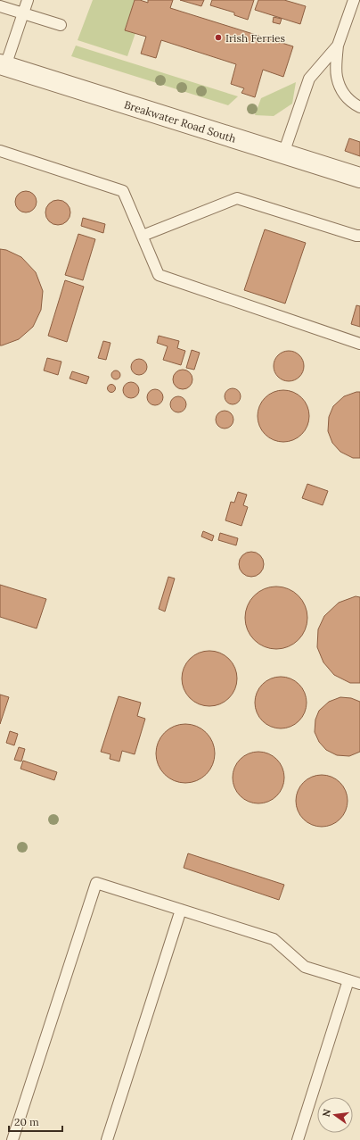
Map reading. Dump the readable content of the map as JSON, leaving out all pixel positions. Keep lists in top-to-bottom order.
{
  "streets": {
    "street": ["Breakwater Road South"]
  },
  "places": ["Irish Ferries"],
  "scale_bar": "20 m",
  "north": "left"
}
